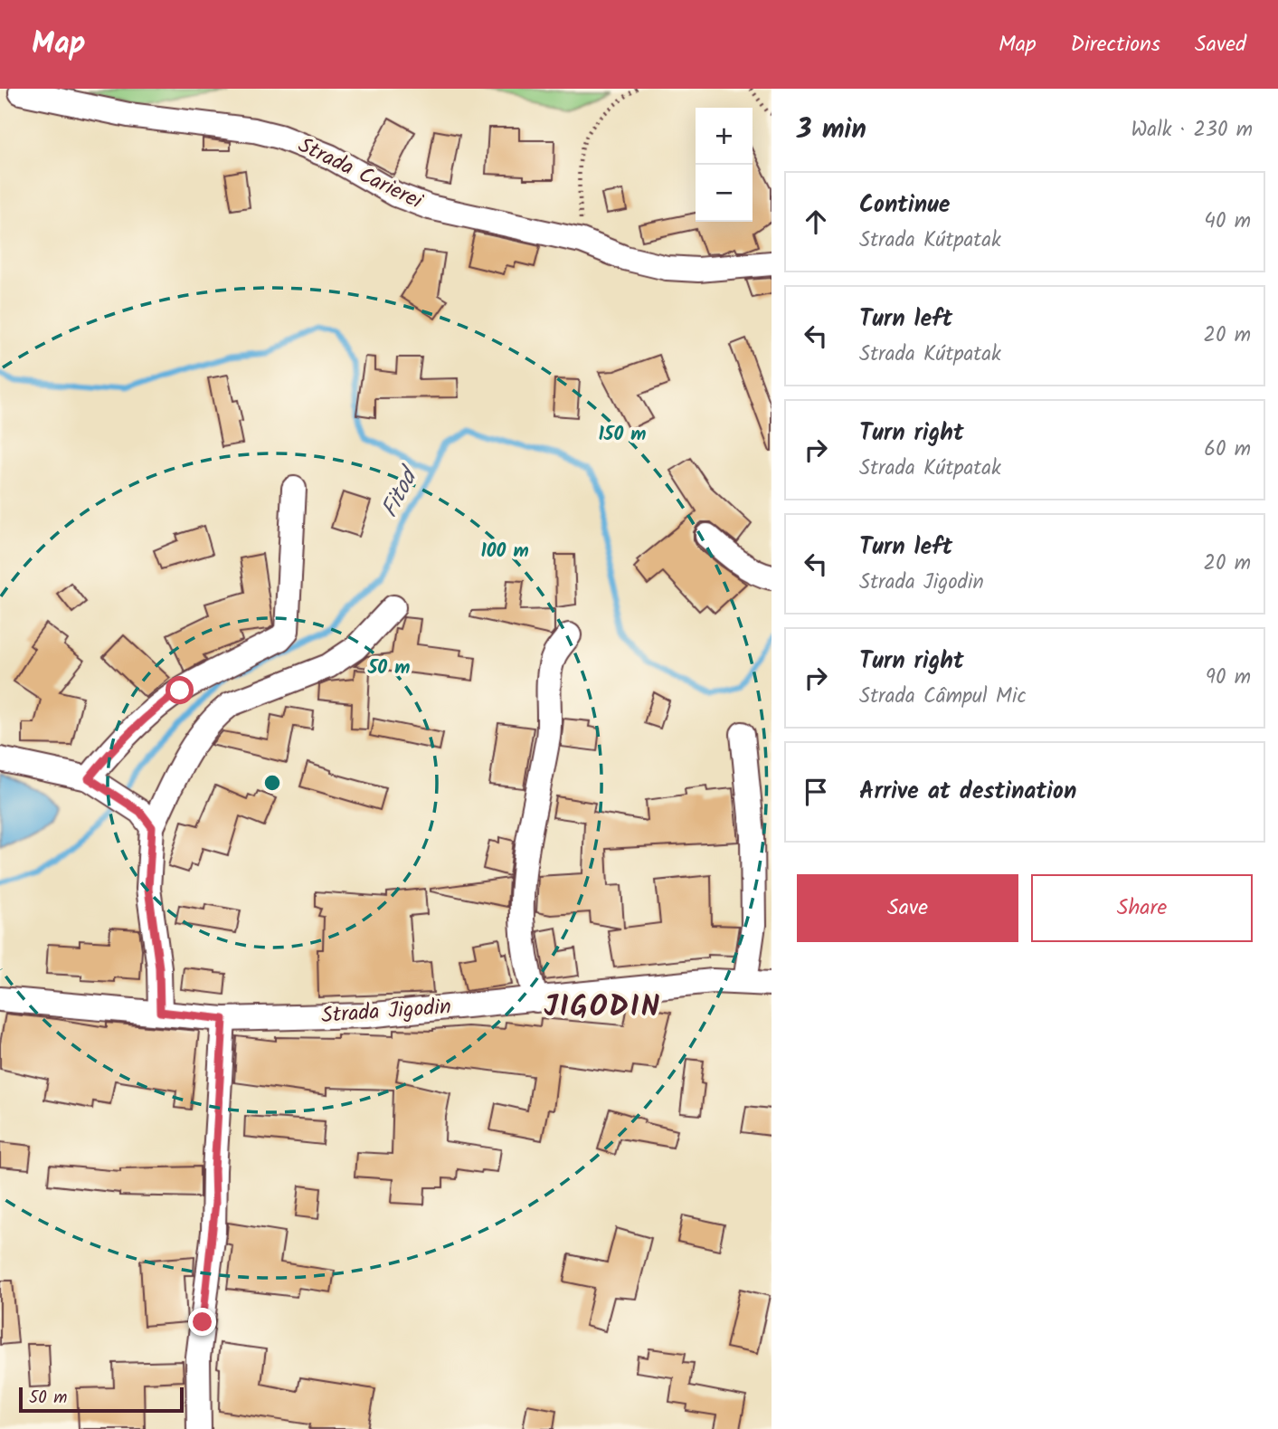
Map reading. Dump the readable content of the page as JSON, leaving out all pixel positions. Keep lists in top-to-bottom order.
{
  "streets": {
    "street": ["Strada Carierei", "Strada Jigodin"]
  },
  "districts": ["JIGODIN"],
  "water": ["Fitod"],
  "scale_bar": "50 m",
  "page": {
    "header": "Map",
    "nav": ["Map", "Directions", "Saved"],
    "heading": ["3 min", "Walk · 230 m"],
    "map_buttons": ["+", "−"],
    "list": [
      ["Continue", "Strada Kútpatak", "40 m"],
      ["Turn left", "Strada Kútpatak", "20 m"],
      ["Turn right", "Strada Kútpatak", "60 m"],
      ["Turn left", "Strada Jigodin", "20 m"],
      ["Turn right", "Strada Câmpul Mic", "90 m"],
      "Arrive at destination"
    ],
    "buttons": ["Save", "Share"],
    "scale": "50 m"
  },
  "rings": ["150 m", "100 m", "50 m"]
}
